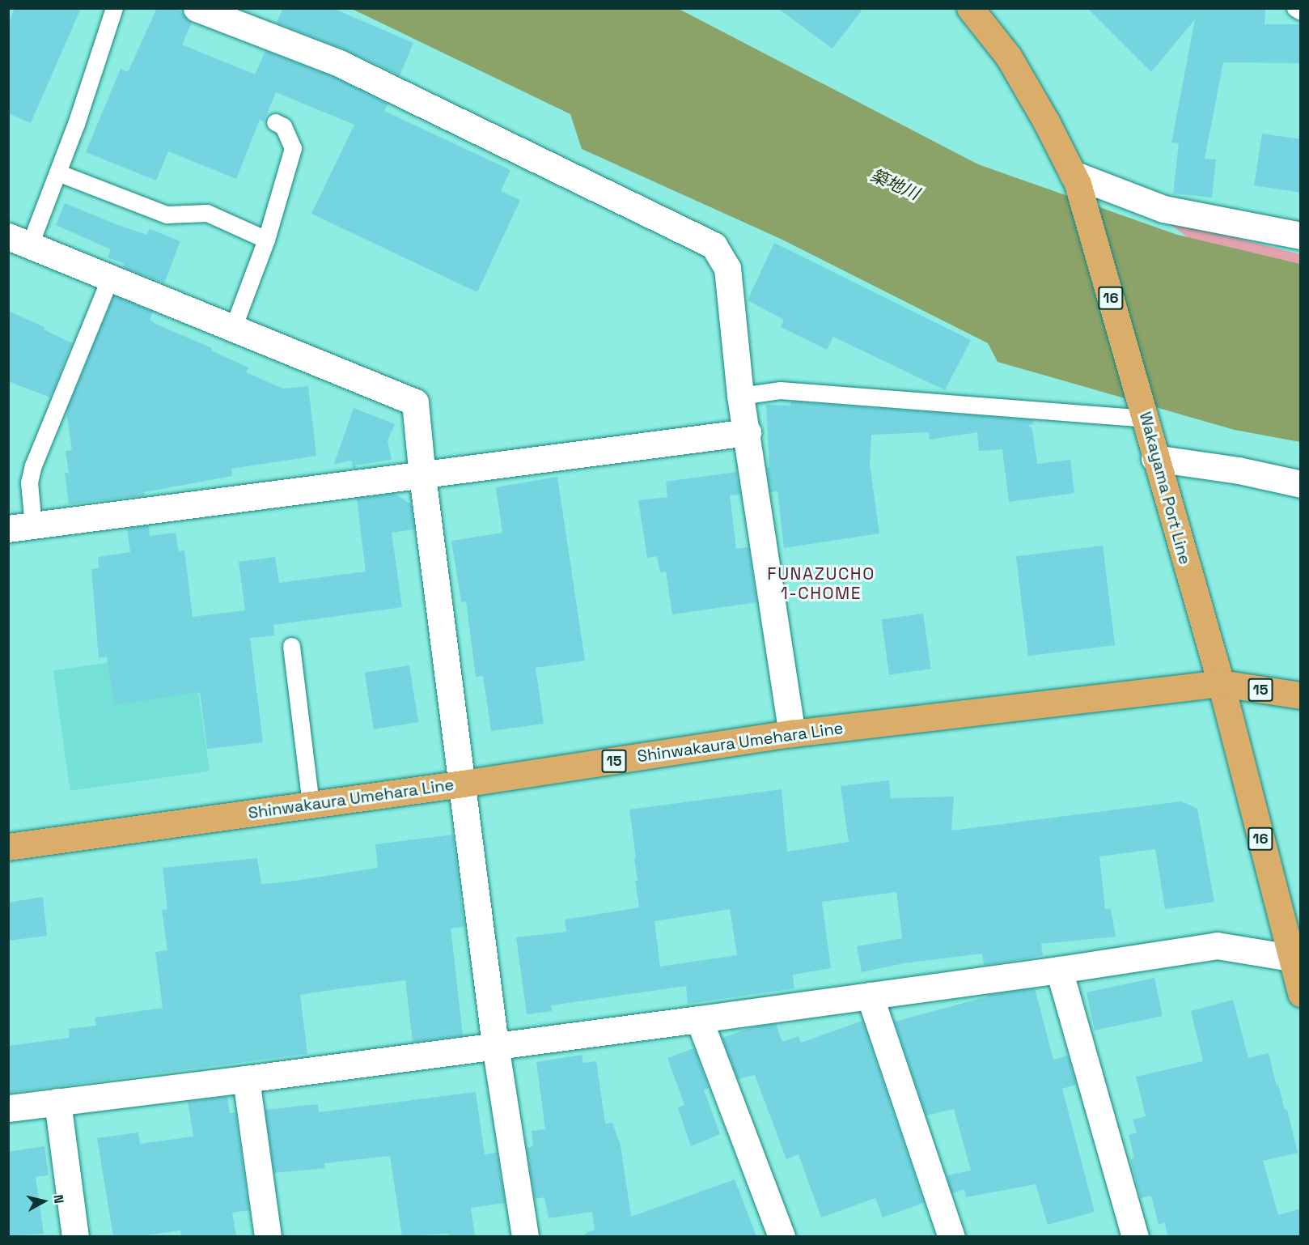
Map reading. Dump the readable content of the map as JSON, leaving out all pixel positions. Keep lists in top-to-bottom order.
{
  "streets": {
    "main road": [
      "16",
      "Wakayama Port Line",
      "15",
      "Shinwakaura Umehara Line"
    ]
  },
  "crossings": [
    ["Wakayama Port Line", "Shinwakaura Umehara Line"]
  ],
  "districts": ["FUNAZUCHO 1-CHOME"],
  "water": ["築地川"],
  "north": "right"
}
